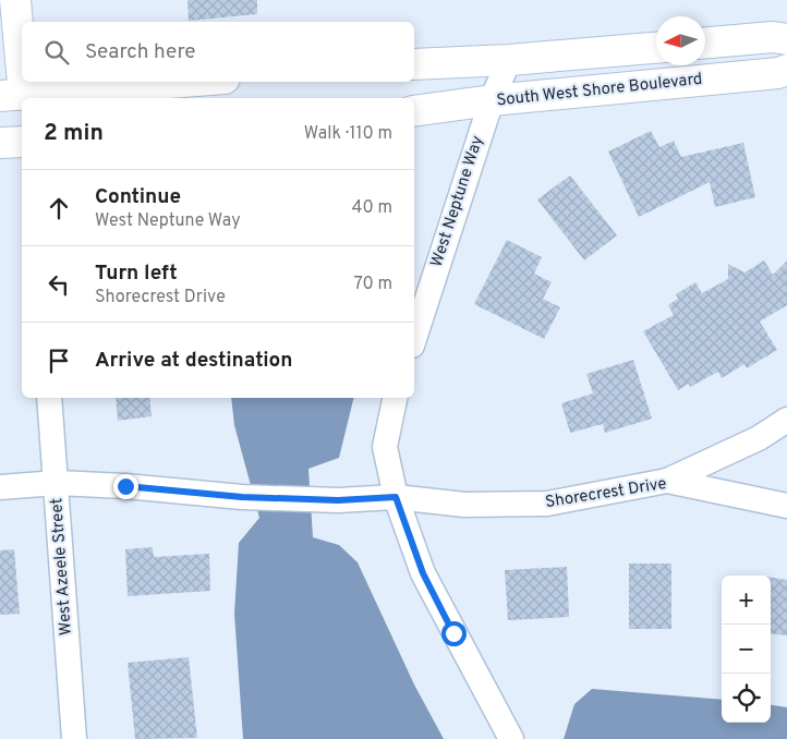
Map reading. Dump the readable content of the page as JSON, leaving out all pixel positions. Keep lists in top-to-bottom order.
{
  "streets": {
    "street": [
      "South West Shore Boulevard",
      "West Neptune Way",
      "Shorecrest Drive",
      "West Azeele Street"
    ]
  },
  "crossings": [
    ["South West Shore Boulevard", "West Neptune Way"],
    ["Shorecrest Drive", "West Azeele Street"]
  ],
  "north": "left",
  "page": {
    "search": "Search here",
    "heading": ["2 min", "Walk · 110 m"],
    "list": [
      ["Continue", "West Neptune Way", "40 m"],
      ["Turn left", "Shorecrest Drive", "70 m"],
      "Arrive at destination"
    ],
    "map_buttons": ["+", "−"]
  }
}
